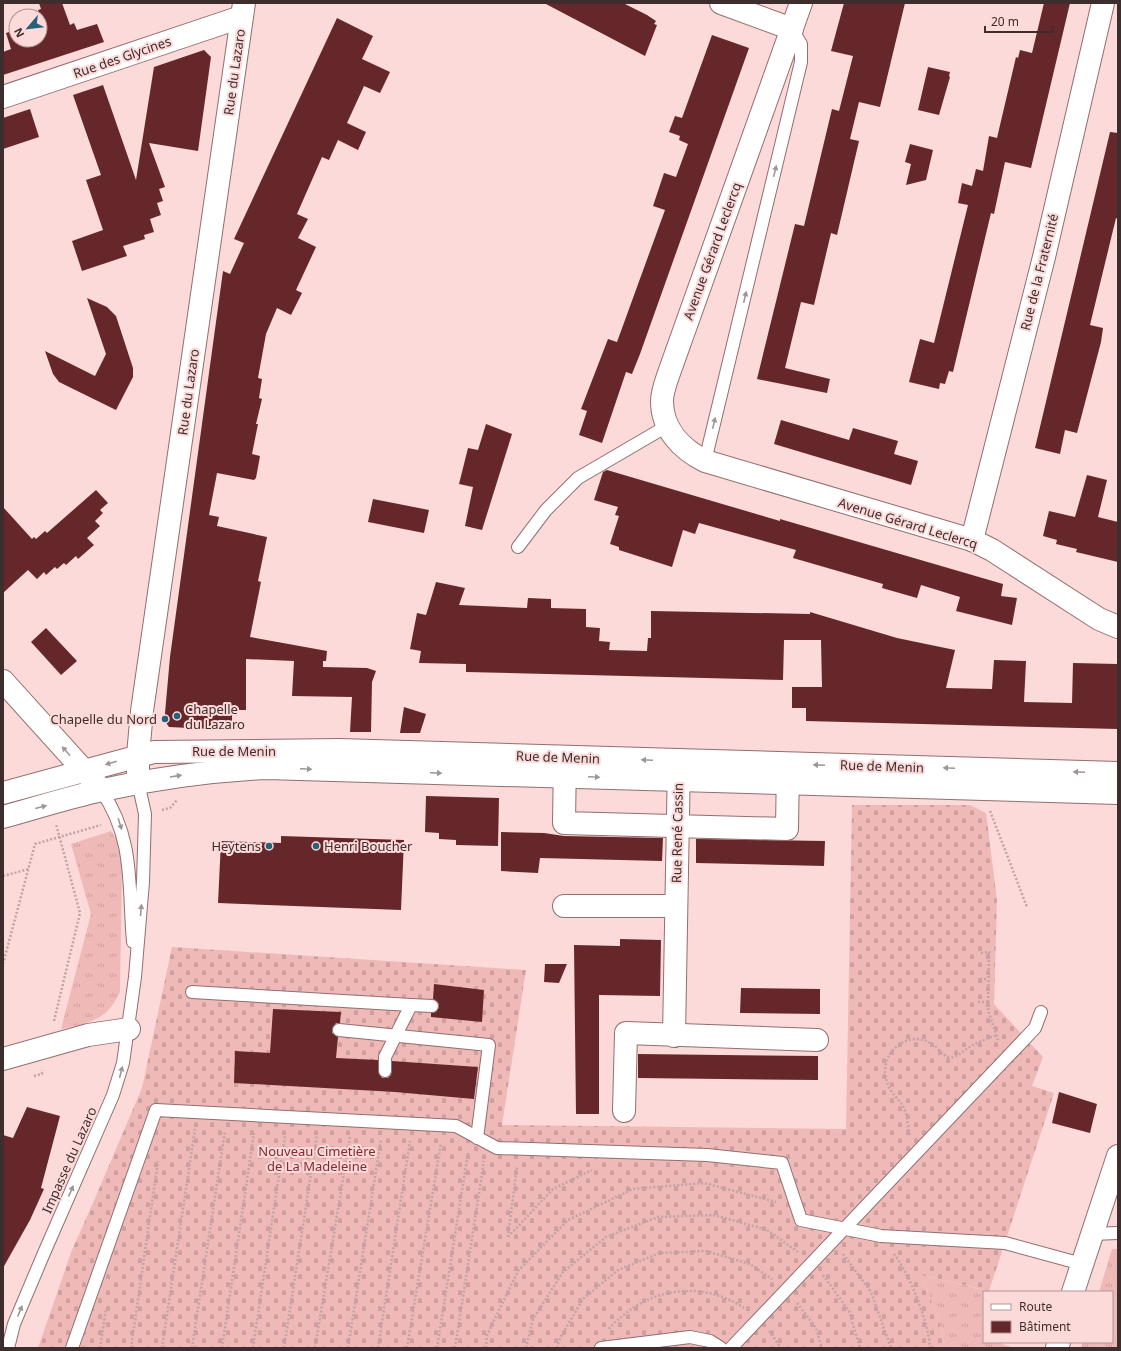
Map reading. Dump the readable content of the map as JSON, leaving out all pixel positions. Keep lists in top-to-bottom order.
{
  "streets": {
    "street": [
      "Rue des Glycines",
      "Rue du Lazaro",
      "Avenue Gérard Leclercq",
      "Rue de la Fraternité",
      "Rue de Menin",
      "Rue René Cassin"
    ],
    "lane": ["Impasse du Lazaro"]
  },
  "crossings": [
    ["Rue des Glycines", "Rue du Lazaro"],
    ["Rue du Lazaro", "Rue de Menin"],
    ["Avenue Gérard Leclercq", "Rue de la Fraternité"],
    ["Rue de Menin", "Rue René Cassin"]
  ],
  "parks": ["Nouveau Cimetière de La Madeleine"],
  "places": [
    "Chapelle du Lazaro",
    "Chapelle du Nord",
    "Heytens",
    "Henri Boucher"
  ],
  "legend": ["Route", "Bâtiment"],
  "scale_bar": "20 m",
  "north": "bottom left"
}
